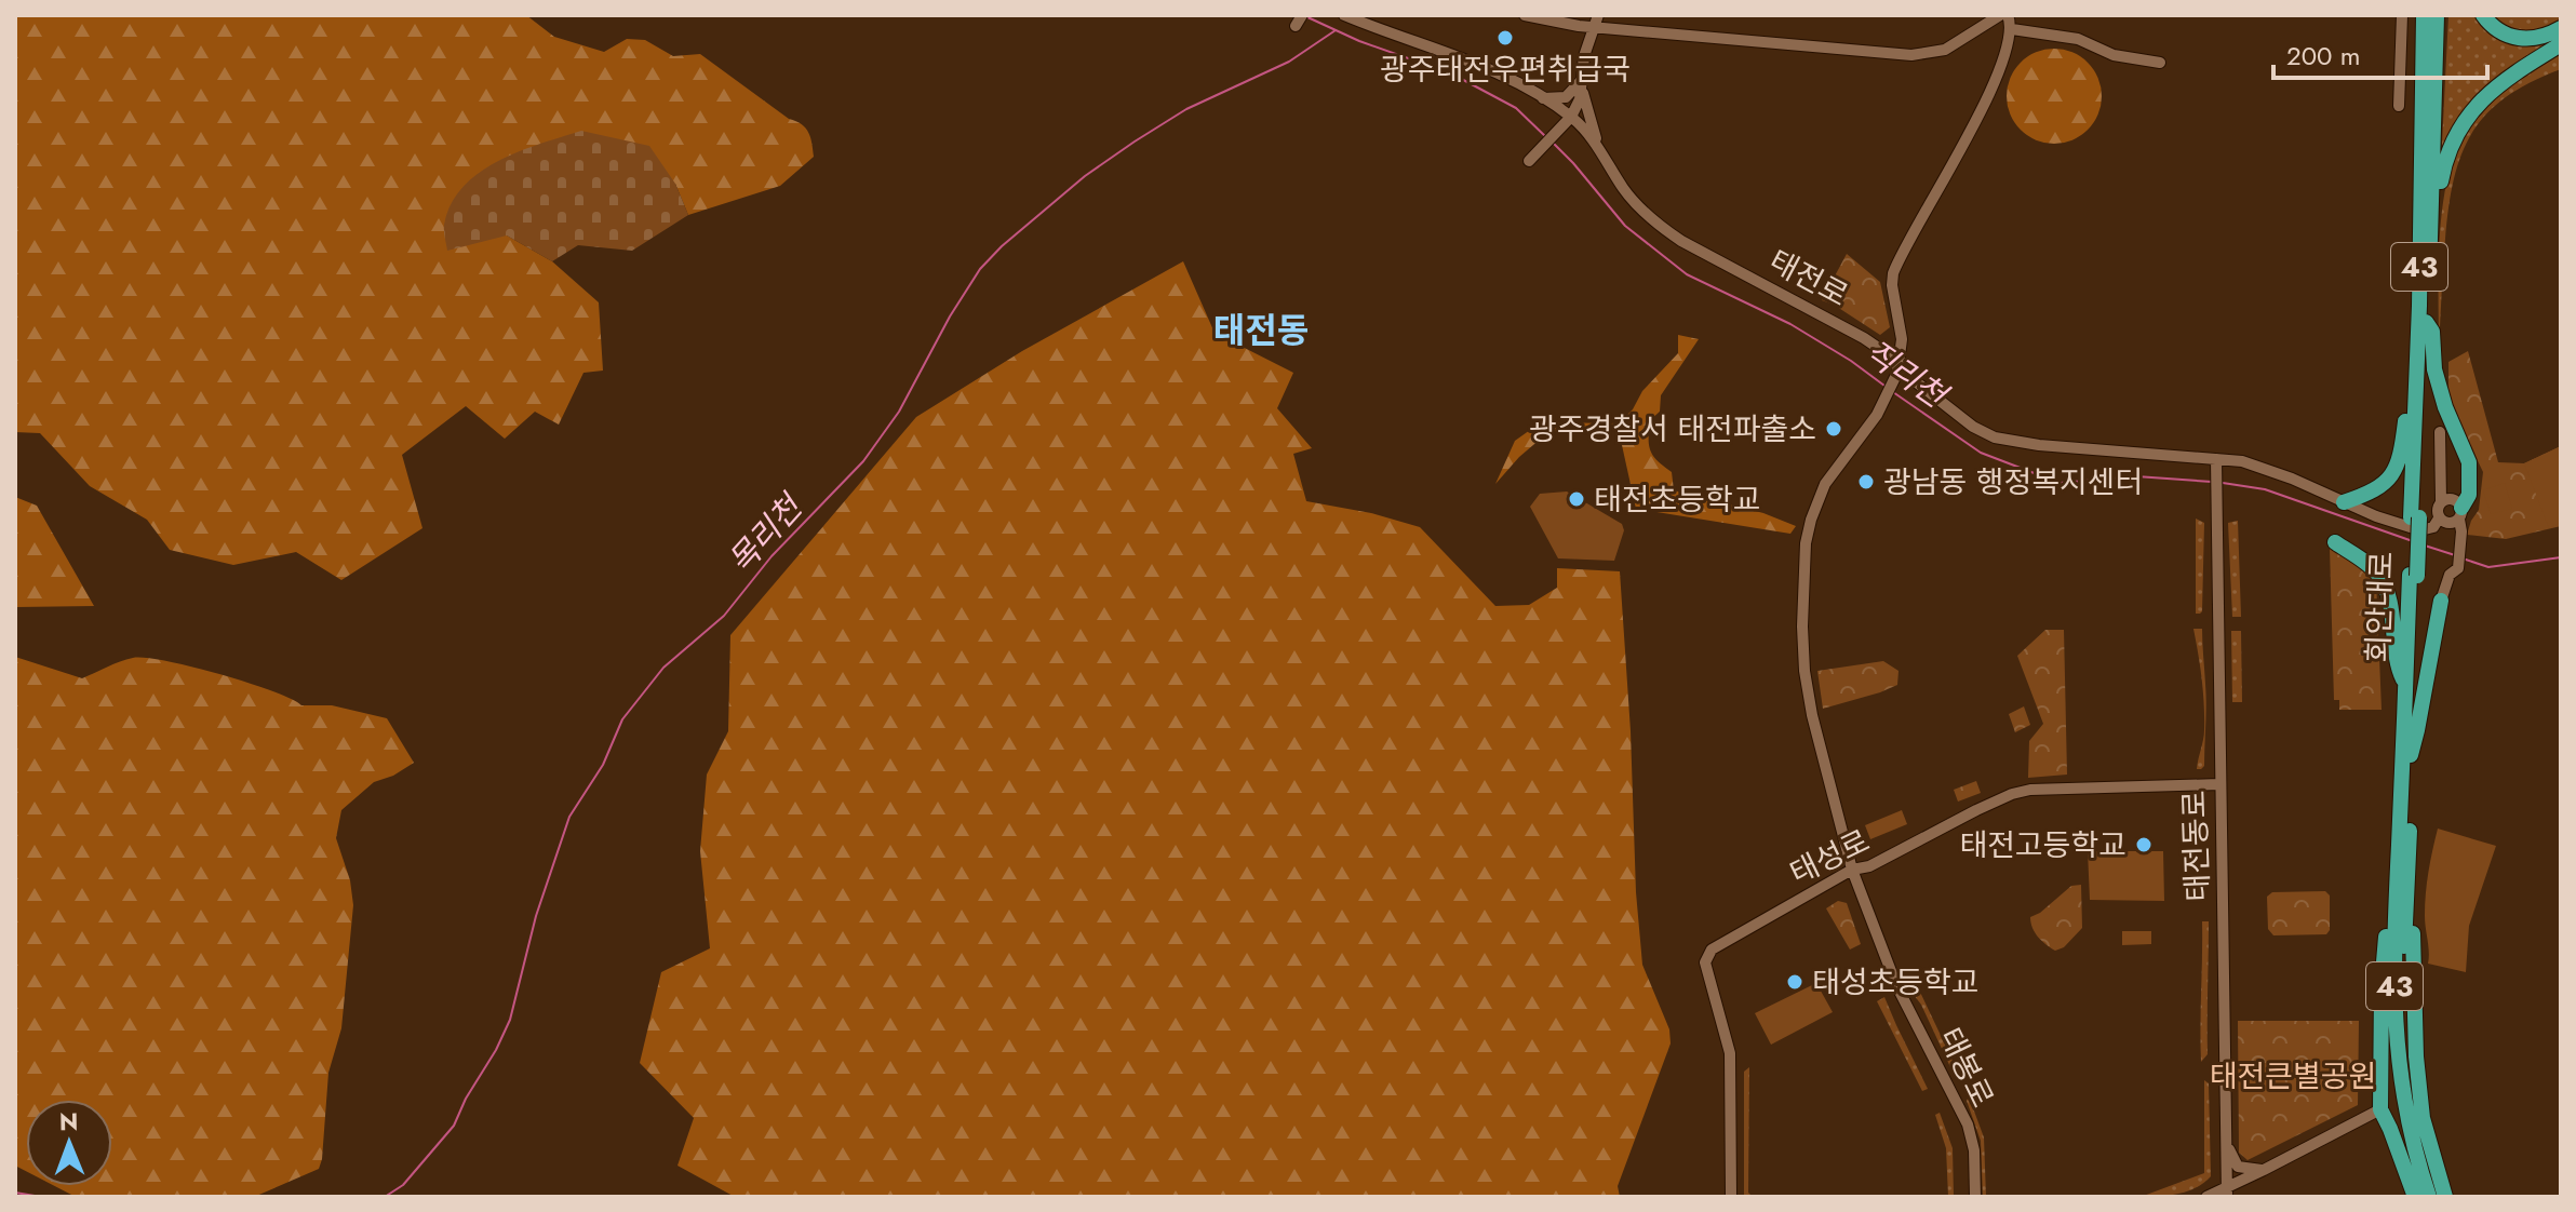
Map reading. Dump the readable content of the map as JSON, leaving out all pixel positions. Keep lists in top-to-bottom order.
{
  "streets": {
    "highway": ["43", "회안대로"],
    "street": [
      "태전로",
      "태전동로",
      "태성로",
      "태봉로"
    ]
  },
  "crossings": [
    ["43", "회안대로"],
    ["태전로", "태전동로"],
    ["태전로", "태봉로"],
    ["태전동로", "태성로"],
    ["태성로", "태봉로"]
  ],
  "districts": ["태전동"],
  "water": ["직리천", "목리천"],
  "parks": ["태전큰별공원"],
  "places": [
    "광주태전우편취급국",
    "광주경찰서 태전파출소",
    "광남동 행정복지센터",
    "태전초등학교",
    "태전고등학교",
    "태성초등학교"
  ],
  "scale_bar": "200 m",
  "north": "top"
}
